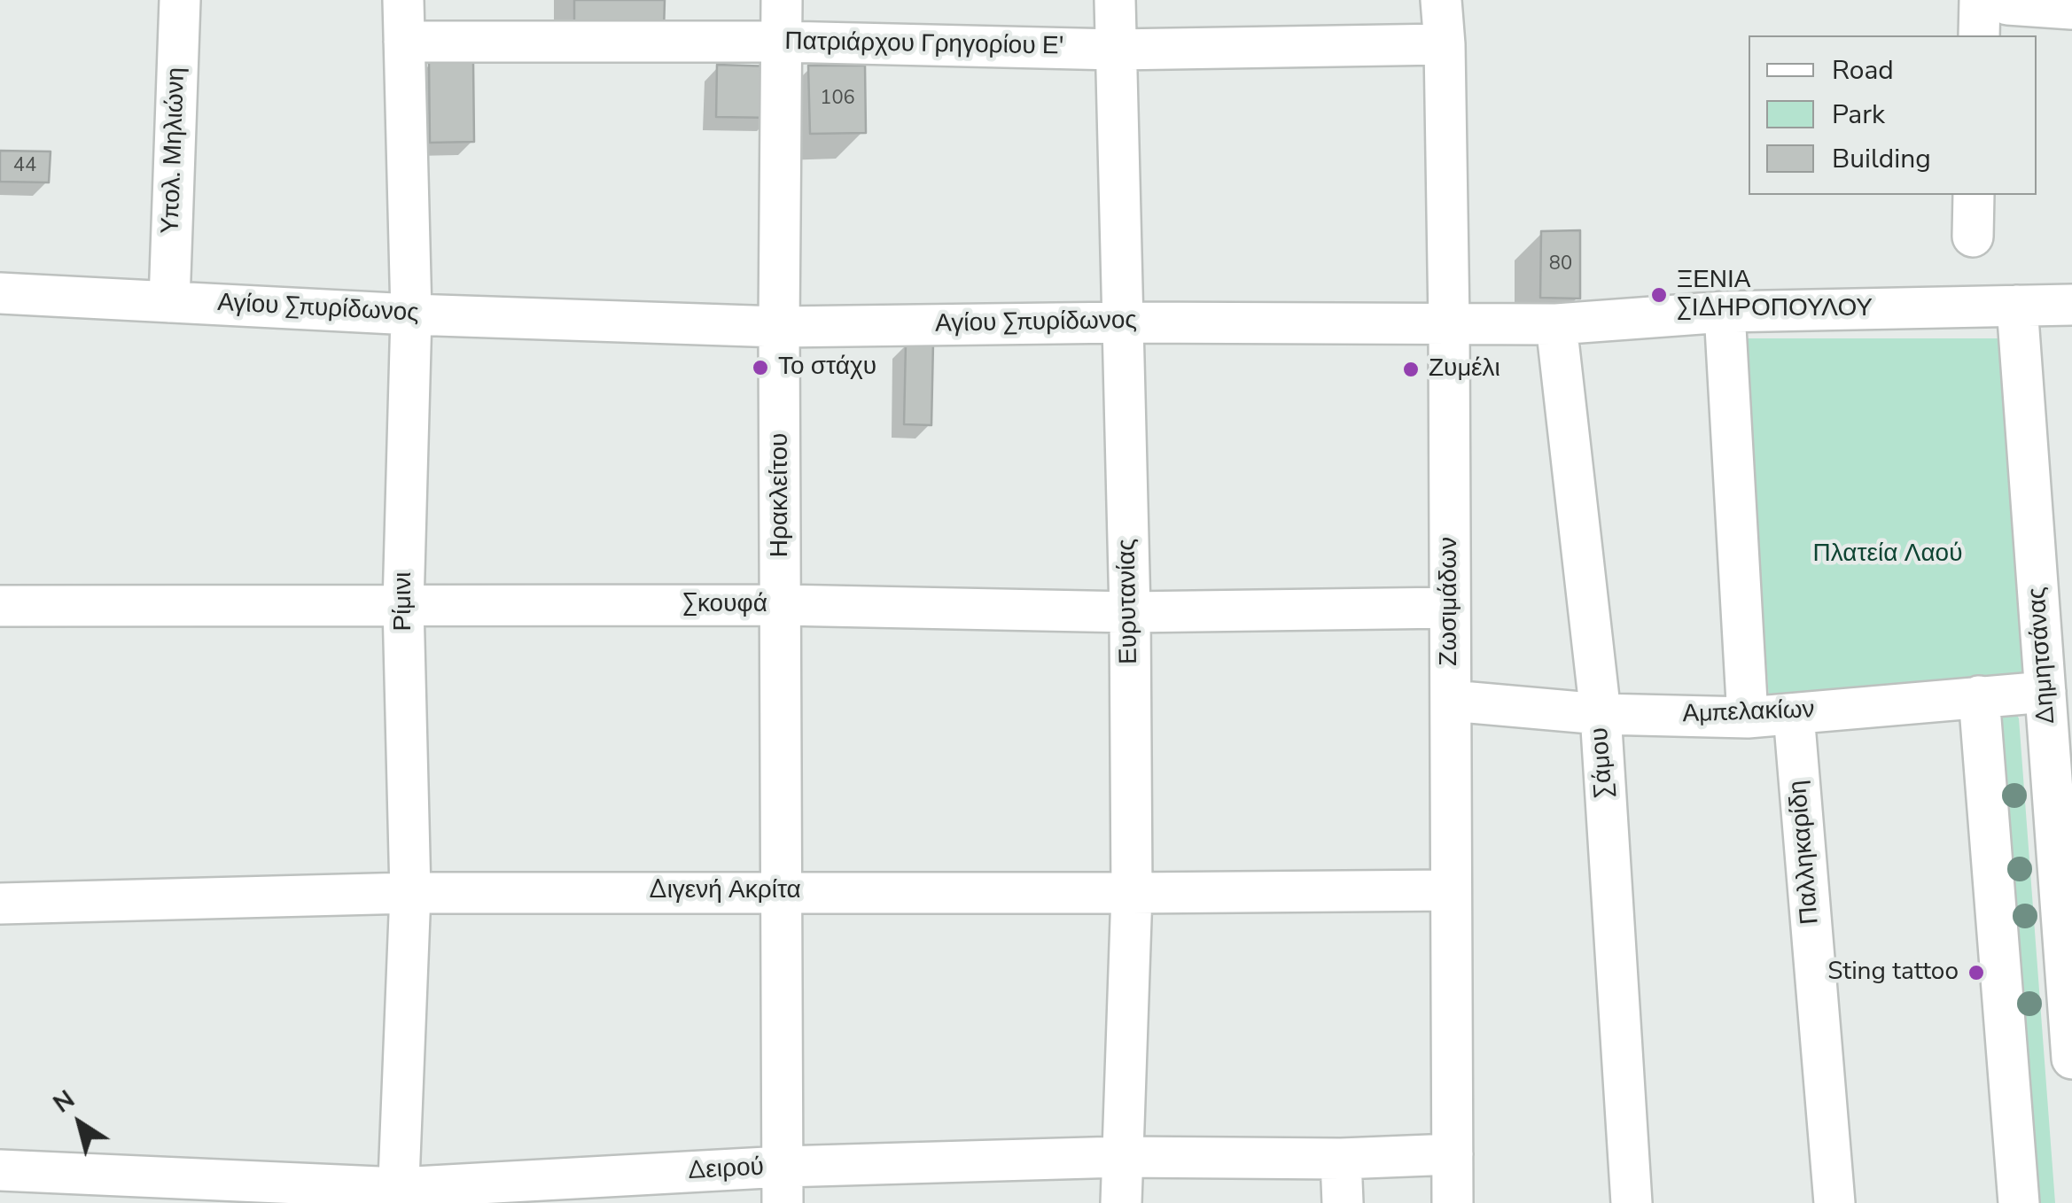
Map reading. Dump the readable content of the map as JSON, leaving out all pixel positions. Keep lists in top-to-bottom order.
{
  "streets": {
    "street": [
      "Πατριάρχου Γρηγορίου Ε'",
      "Υπολ. Μηλιώνη",
      "Αγίου Σπυρίδωνος",
      "Ηρακλείτου",
      "Ρίμινι",
      "Ευρυτανίας",
      "Ζωσιμάδων",
      "Σκουφά",
      "Δημητσάνας",
      "Αμπελακίων",
      "Σάμου",
      "Παλληκαρίδη",
      "Διγενή Ακρίτα",
      "Δειρού"
    ]
  },
  "crossings": [
    ["Πατριάρχου Γρηγορίου Ε'", "Ηρακλείτου"],
    ["Πατριάρχου Γρηγορίου Ε'", "Ρίμινι"],
    ["Πατριάρχου Γρηγορίου Ε'", "Ευρυτανίας"],
    ["Πατριάρχου Γρηγορίου Ε'", "Ζωσιμάδων"],
    ["Υπολ. Μηλιώνη", "Αγίου Σπυρίδωνος"],
    ["Αγίου Σπυρίδωνος", "Ηρακλείτου"],
    ["Αγίου Σπυρίδωνος", "Ρίμινι"],
    ["Αγίου Σπυρίδωνος", "Ευρυτανίας"],
    ["Αγίου Σπυρίδωνος", "Ζωσιμάδων"],
    ["Αγίου Σπυρίδωνος", "Δημητσάνας"],
    ["Αγίου Σπυρίδωνος", "Σάμου"],
    ["Ηρακλείτου", "Σκουφά"],
    ["Ηρακλείτου", "Διγενή Ακρίτα"],
    ["Ηρακλείτου", "Δειρού"],
    ["Ρίμινι", "Σκουφά"],
    ["Ρίμινι", "Διγενή Ακρίτα"],
    ["Ρίμινι", "Δειρού"],
    ["Ευρυτανίας", "Σκουφά"],
    ["Ευρυτανίας", "Διγενή Ακρίτα"],
    ["Ευρυτανίας", "Δειρού"],
    ["Ζωσιμάδων", "Σκουφά"],
    ["Ζωσιμάδων", "Αμπελακίων"],
    ["Ζωσιμάδων", "Διγενή Ακρίτα"],
    ["Ζωσιμάδων", "Δειρού"],
    ["Δημητσάνας", "Αμπελακίων"],
    ["Αμπελακίων", "Σάμου"],
    ["Αμπελακίων", "Παλληκαρίδη"]
  ],
  "parks": ["Πλατεία Λαού"],
  "places": [
    "ΞΕΝΙΑ ΣΙΔΗΡΟΠΟΥΛΟΥ",
    "Το στάχυ",
    "Ζυμέλι",
    "Sting tattoo"
  ],
  "house_numbers": ["106", "44", "80"],
  "legend": ["Road", "Park", "Building"],
  "north": "top left"
}
